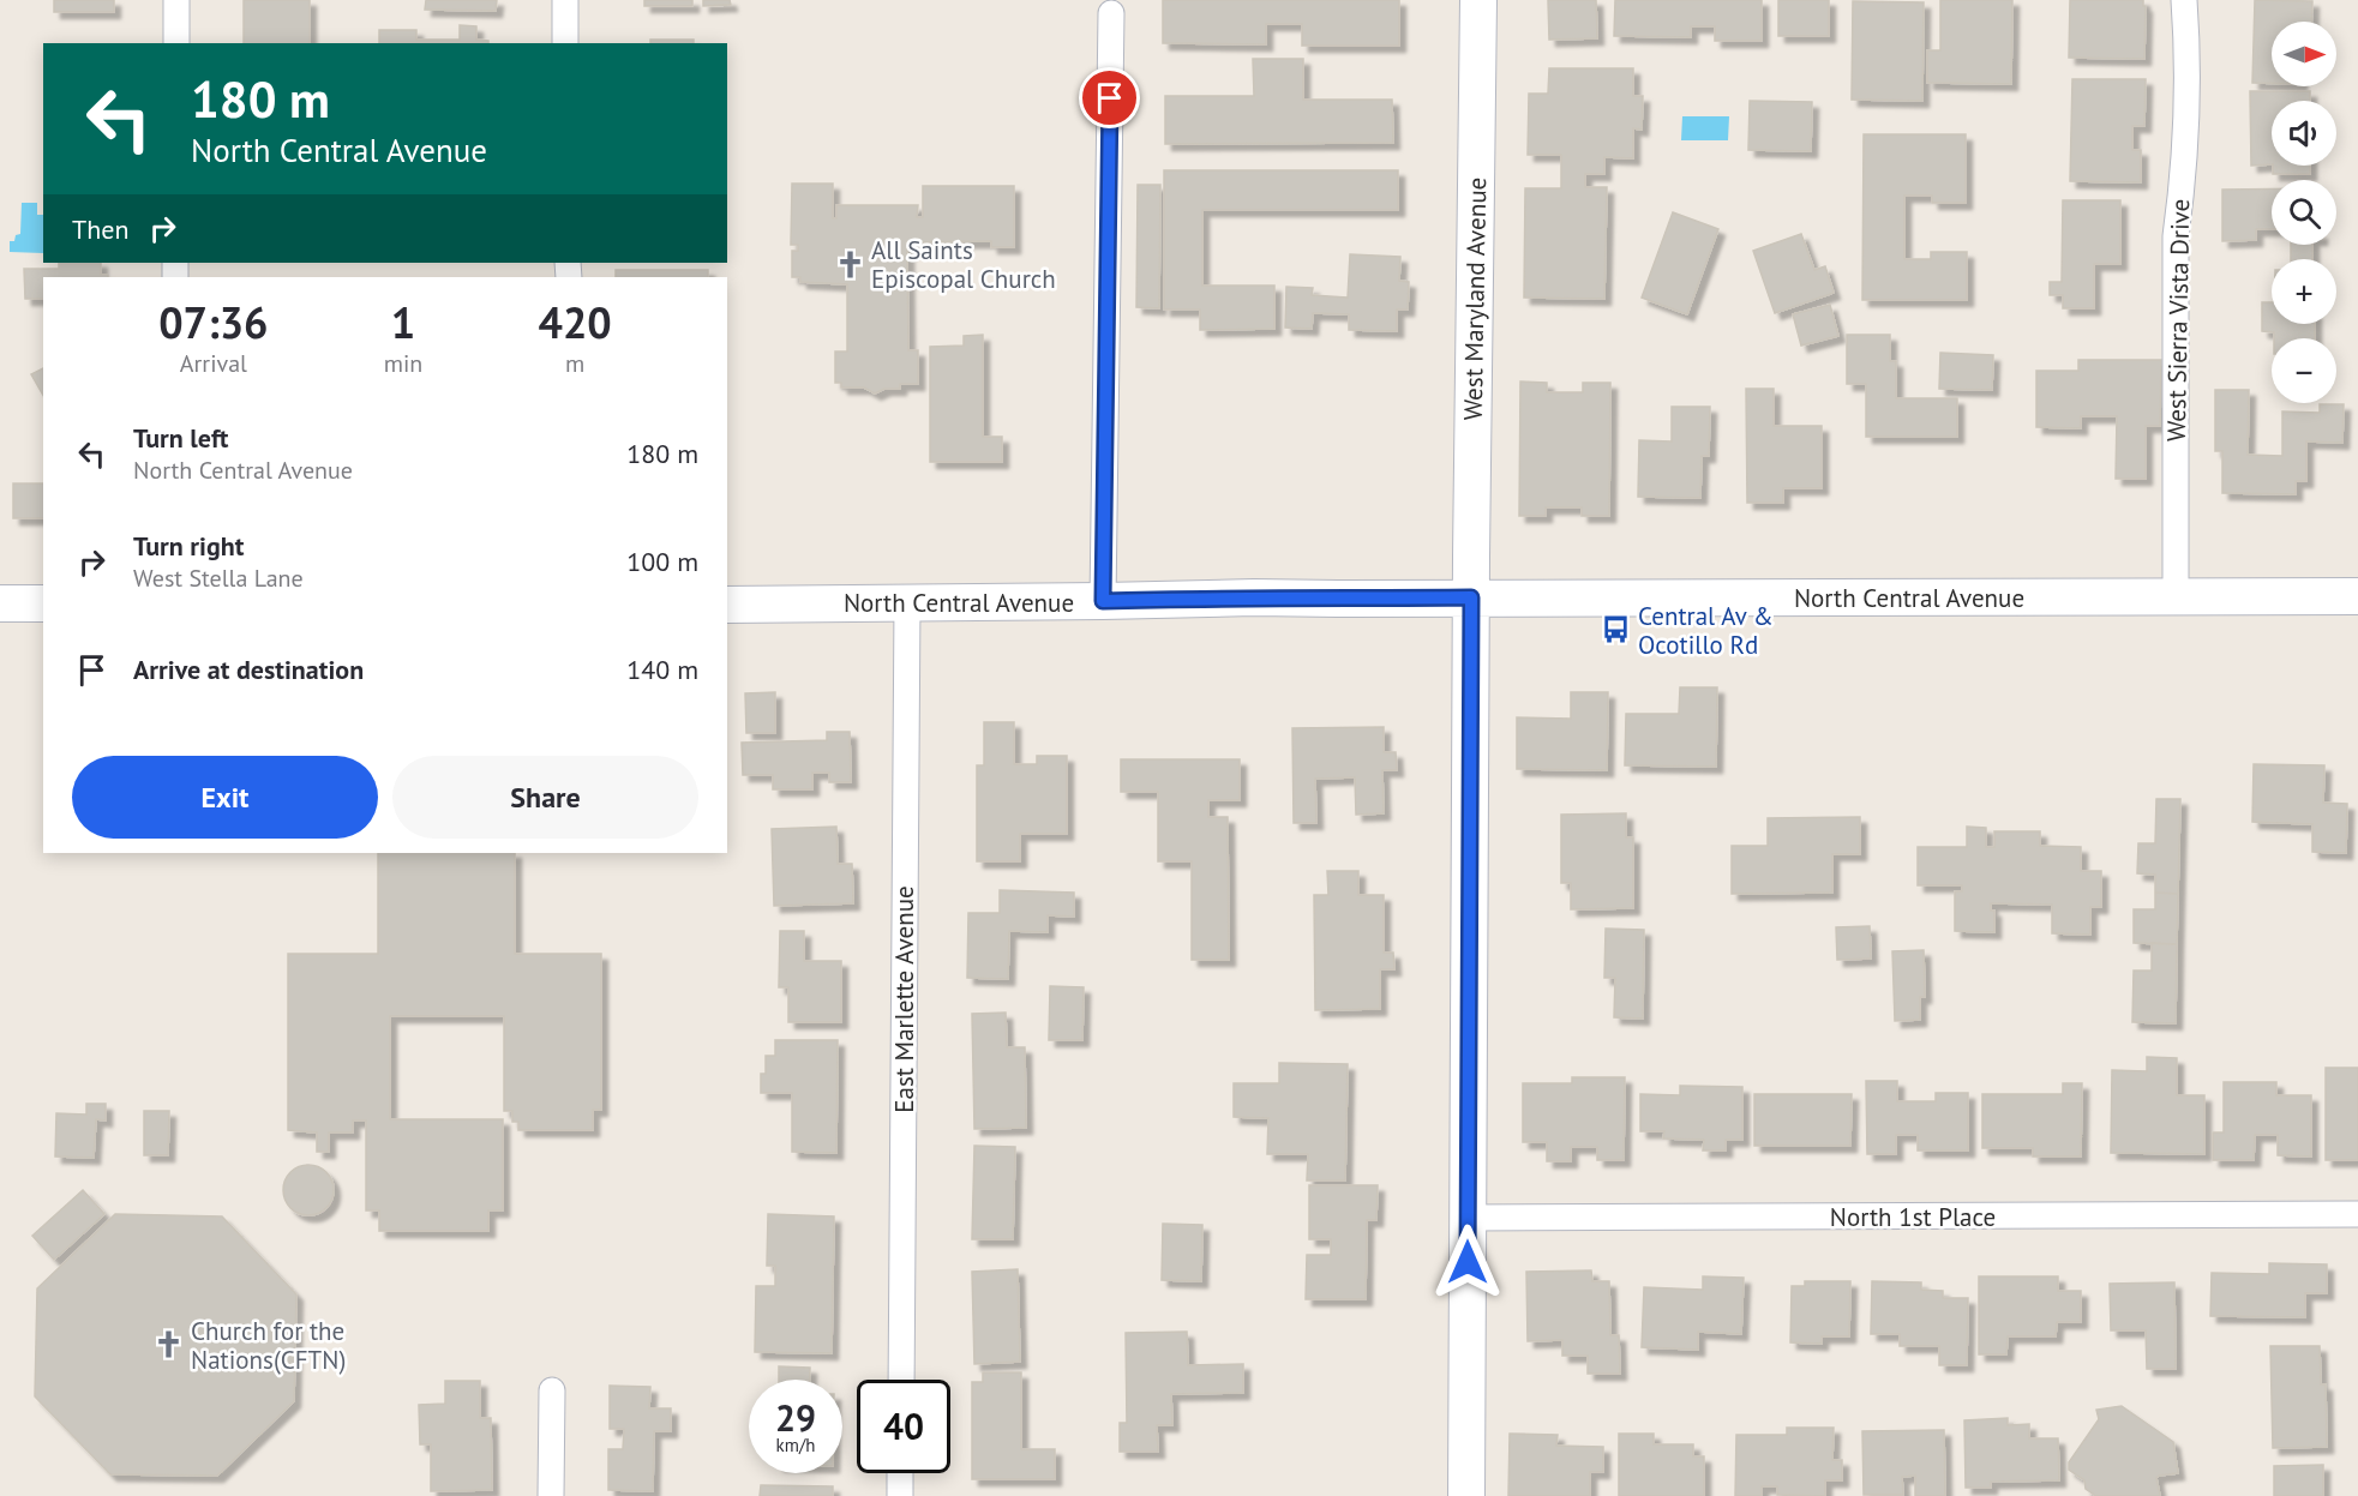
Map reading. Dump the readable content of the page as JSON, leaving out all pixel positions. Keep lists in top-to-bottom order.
{
  "streets": {
    "main road": ["West Maryland Avenue", "North Central Avenue"],
    "street": ["West Sierra Vista Drive", "East Marlette Avenue", "North 1st Place"]
  },
  "crossings": [
    ["West Maryland Avenue", "North Central Avenue"],
    ["West Maryland Avenue", "North 1st Place"],
    ["West Sierra Vista Drive", "North Central Avenue"],
    ["North Central Avenue", "East Marlette Avenue"]
  ],
  "places": {
    "church": ["All Saints Episcopal Church", "Church for the Nations(CFTN)"],
    "bus stop": ["Central Av & Ocotillo Rd"]
  },
  "north": "right",
  "page": {
    "map_buttons": ["+", "−"],
    "turn": ["180 m", "North Central Avenue"],
    "then": "Then",
    "eta": [
      "07:36",
      "Arrival",
      "1",
      "min",
      "420",
      "m"
    ],
    "list": [
      {
        "name": "Turn left",
        "note": "North Central Avenue",
        "value": "180 m"
      },
      {
        "name": "Turn right",
        "note": "West Stella Lane",
        "value": "100 m"
      },
      {
        "name": "Arrive at destination",
        "value": "140 m"
      }
    ],
    "buttons": ["Exit", "Share"],
    "speed": "29 km/h",
    "limit": "40"
  }
}
